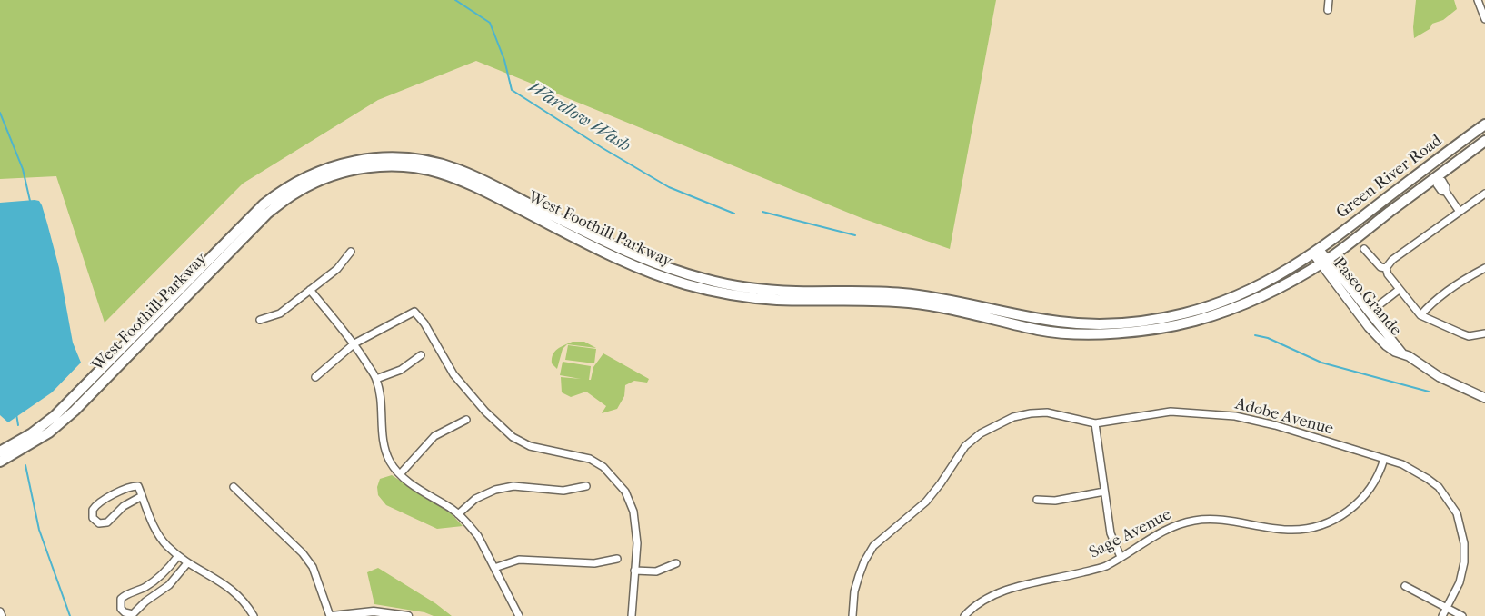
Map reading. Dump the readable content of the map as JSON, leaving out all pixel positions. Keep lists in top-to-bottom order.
{
  "streets": {
    "main road": ["Green River Road", "West Foothill Parkway", "Paseo Grande"],
    "street": ["Adobe Avenue", "Sage Avenue"]
  },
  "crossings": [
    ["Green River Road", "West Foothill Parkway"],
    ["Green River Road", "Paseo Grande"],
    ["West Foothill Parkway", "Paseo Grande"],
    ["Adobe Avenue", "Sage Avenue"]
  ],
  "water": ["Wardlow Wash"]
}
